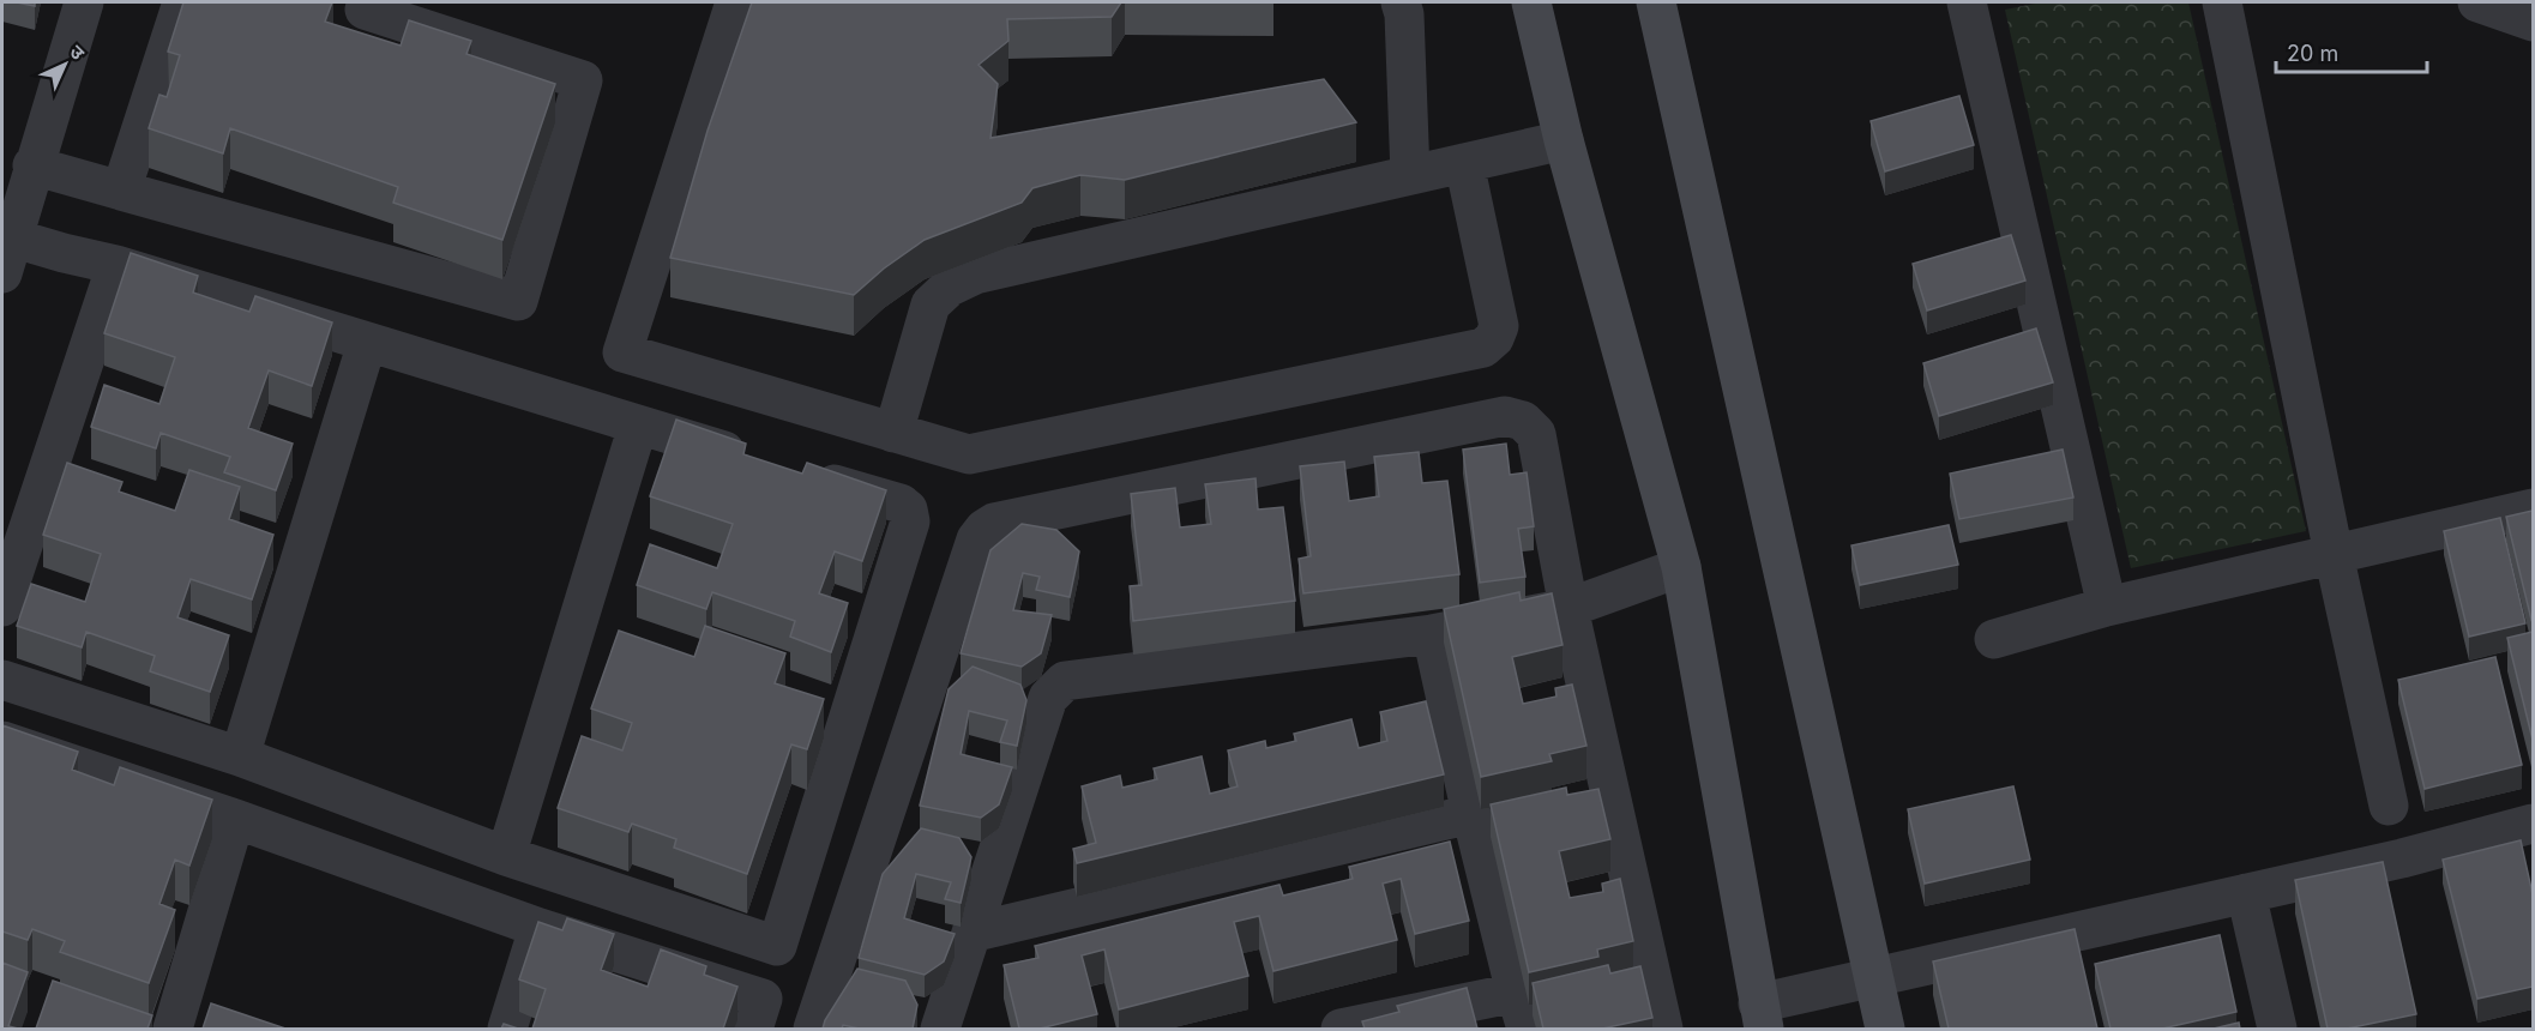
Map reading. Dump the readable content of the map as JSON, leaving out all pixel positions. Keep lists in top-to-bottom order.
{
  "scale_bar": "20 m",
  "north": "top right"
}
